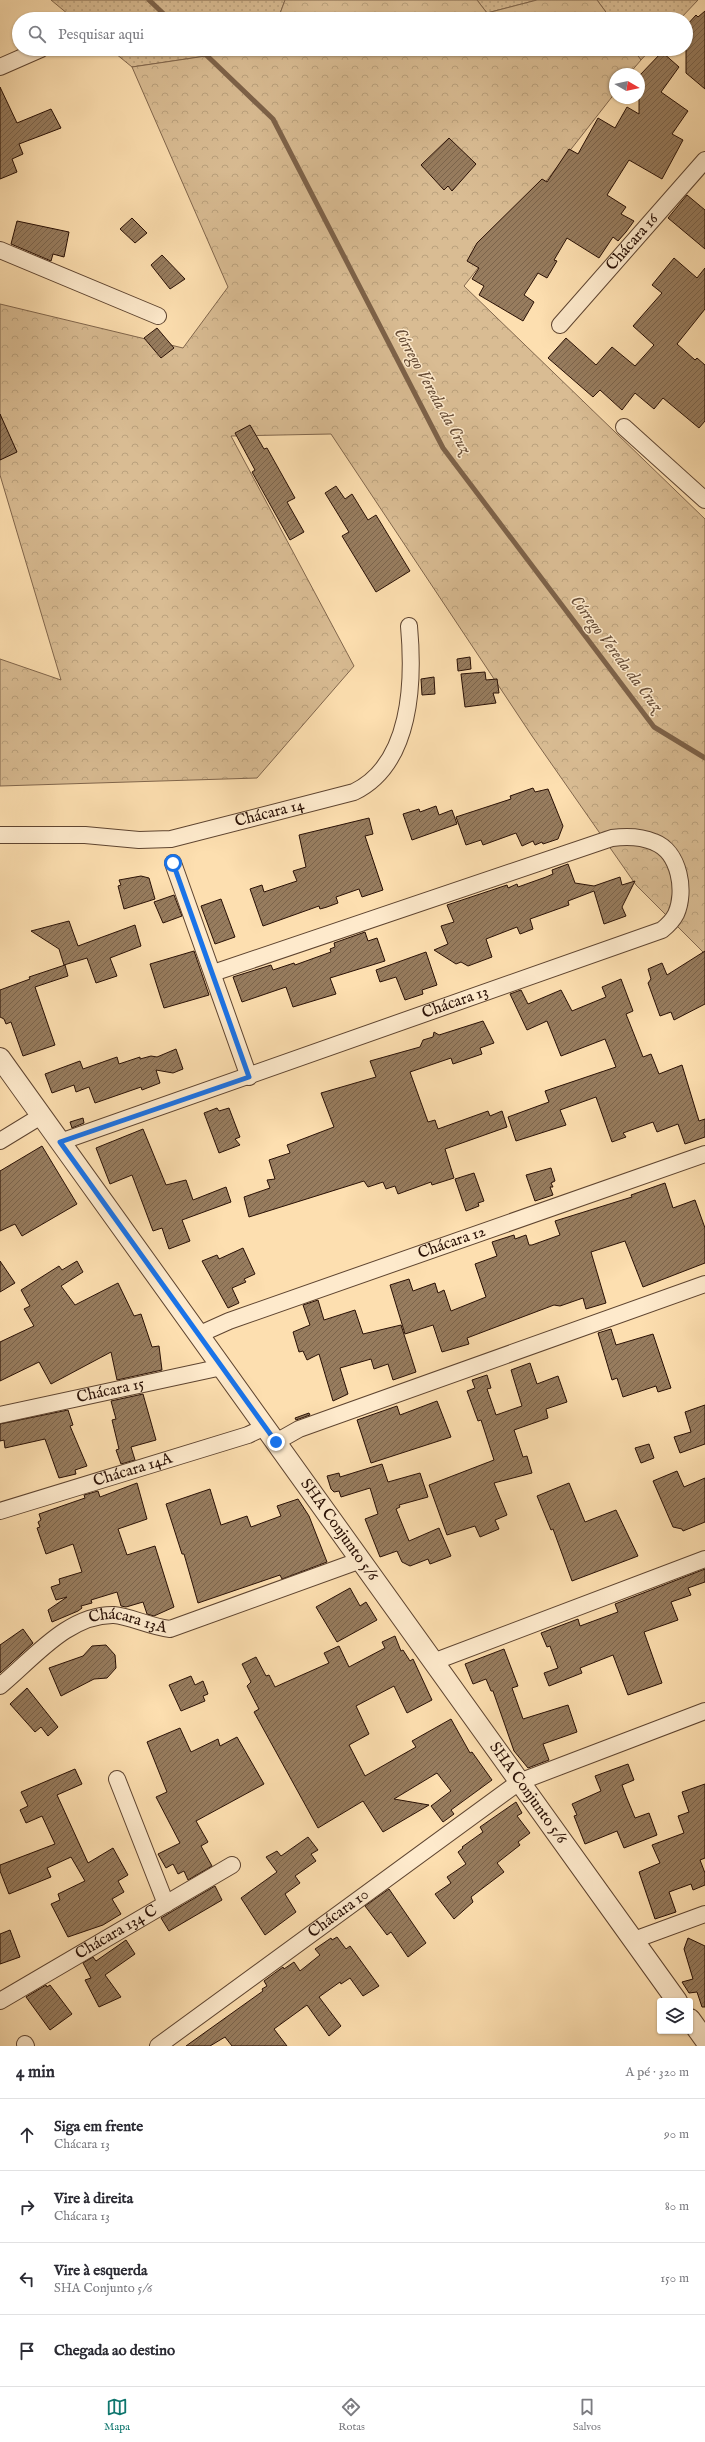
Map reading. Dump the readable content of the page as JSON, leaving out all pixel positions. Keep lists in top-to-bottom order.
{
  "streets": {
    "street": [
      "Chácara 16",
      "Chácara 14",
      "Chácara 13",
      "Chácara 12",
      "Chácara 15",
      "Chácara 14A",
      "SHA Conjunto 5/6",
      "Chácara 13A",
      "Chácara 10",
      "Chácara 134 C"
    ]
  },
  "crossings": [
    ["Chácara 13", "SHA Conjunto 5/6"],
    ["Chácara 12", "SHA Conjunto 5/6"],
    ["Chácara 15", "SHA Conjunto 5/6"],
    ["Chácara 14A", "SHA Conjunto 5/6"],
    ["SHA Conjunto 5/6", "Chácara 13A"],
    ["SHA Conjunto 5/6", "Chácara 10"]
  ],
  "water": ["Córrego Vereda da Cruz"],
  "north": "right",
  "page": {
    "search": "Pesquisar aqui",
    "heading": ["4 min", "A pé · 320 m"],
    "list": [
      ["Siga em frente", "Chácara 13", "90 m"],
      ["Vire à direita", "Chácara 13", "80 m"],
      ["Vire à esquerda", "SHA Conjunto 5/6", "150 m"],
      "Chegada ao destino"
    ],
    "nav": ["Mapa", "Rotas", "Salvos"]
  }
}
